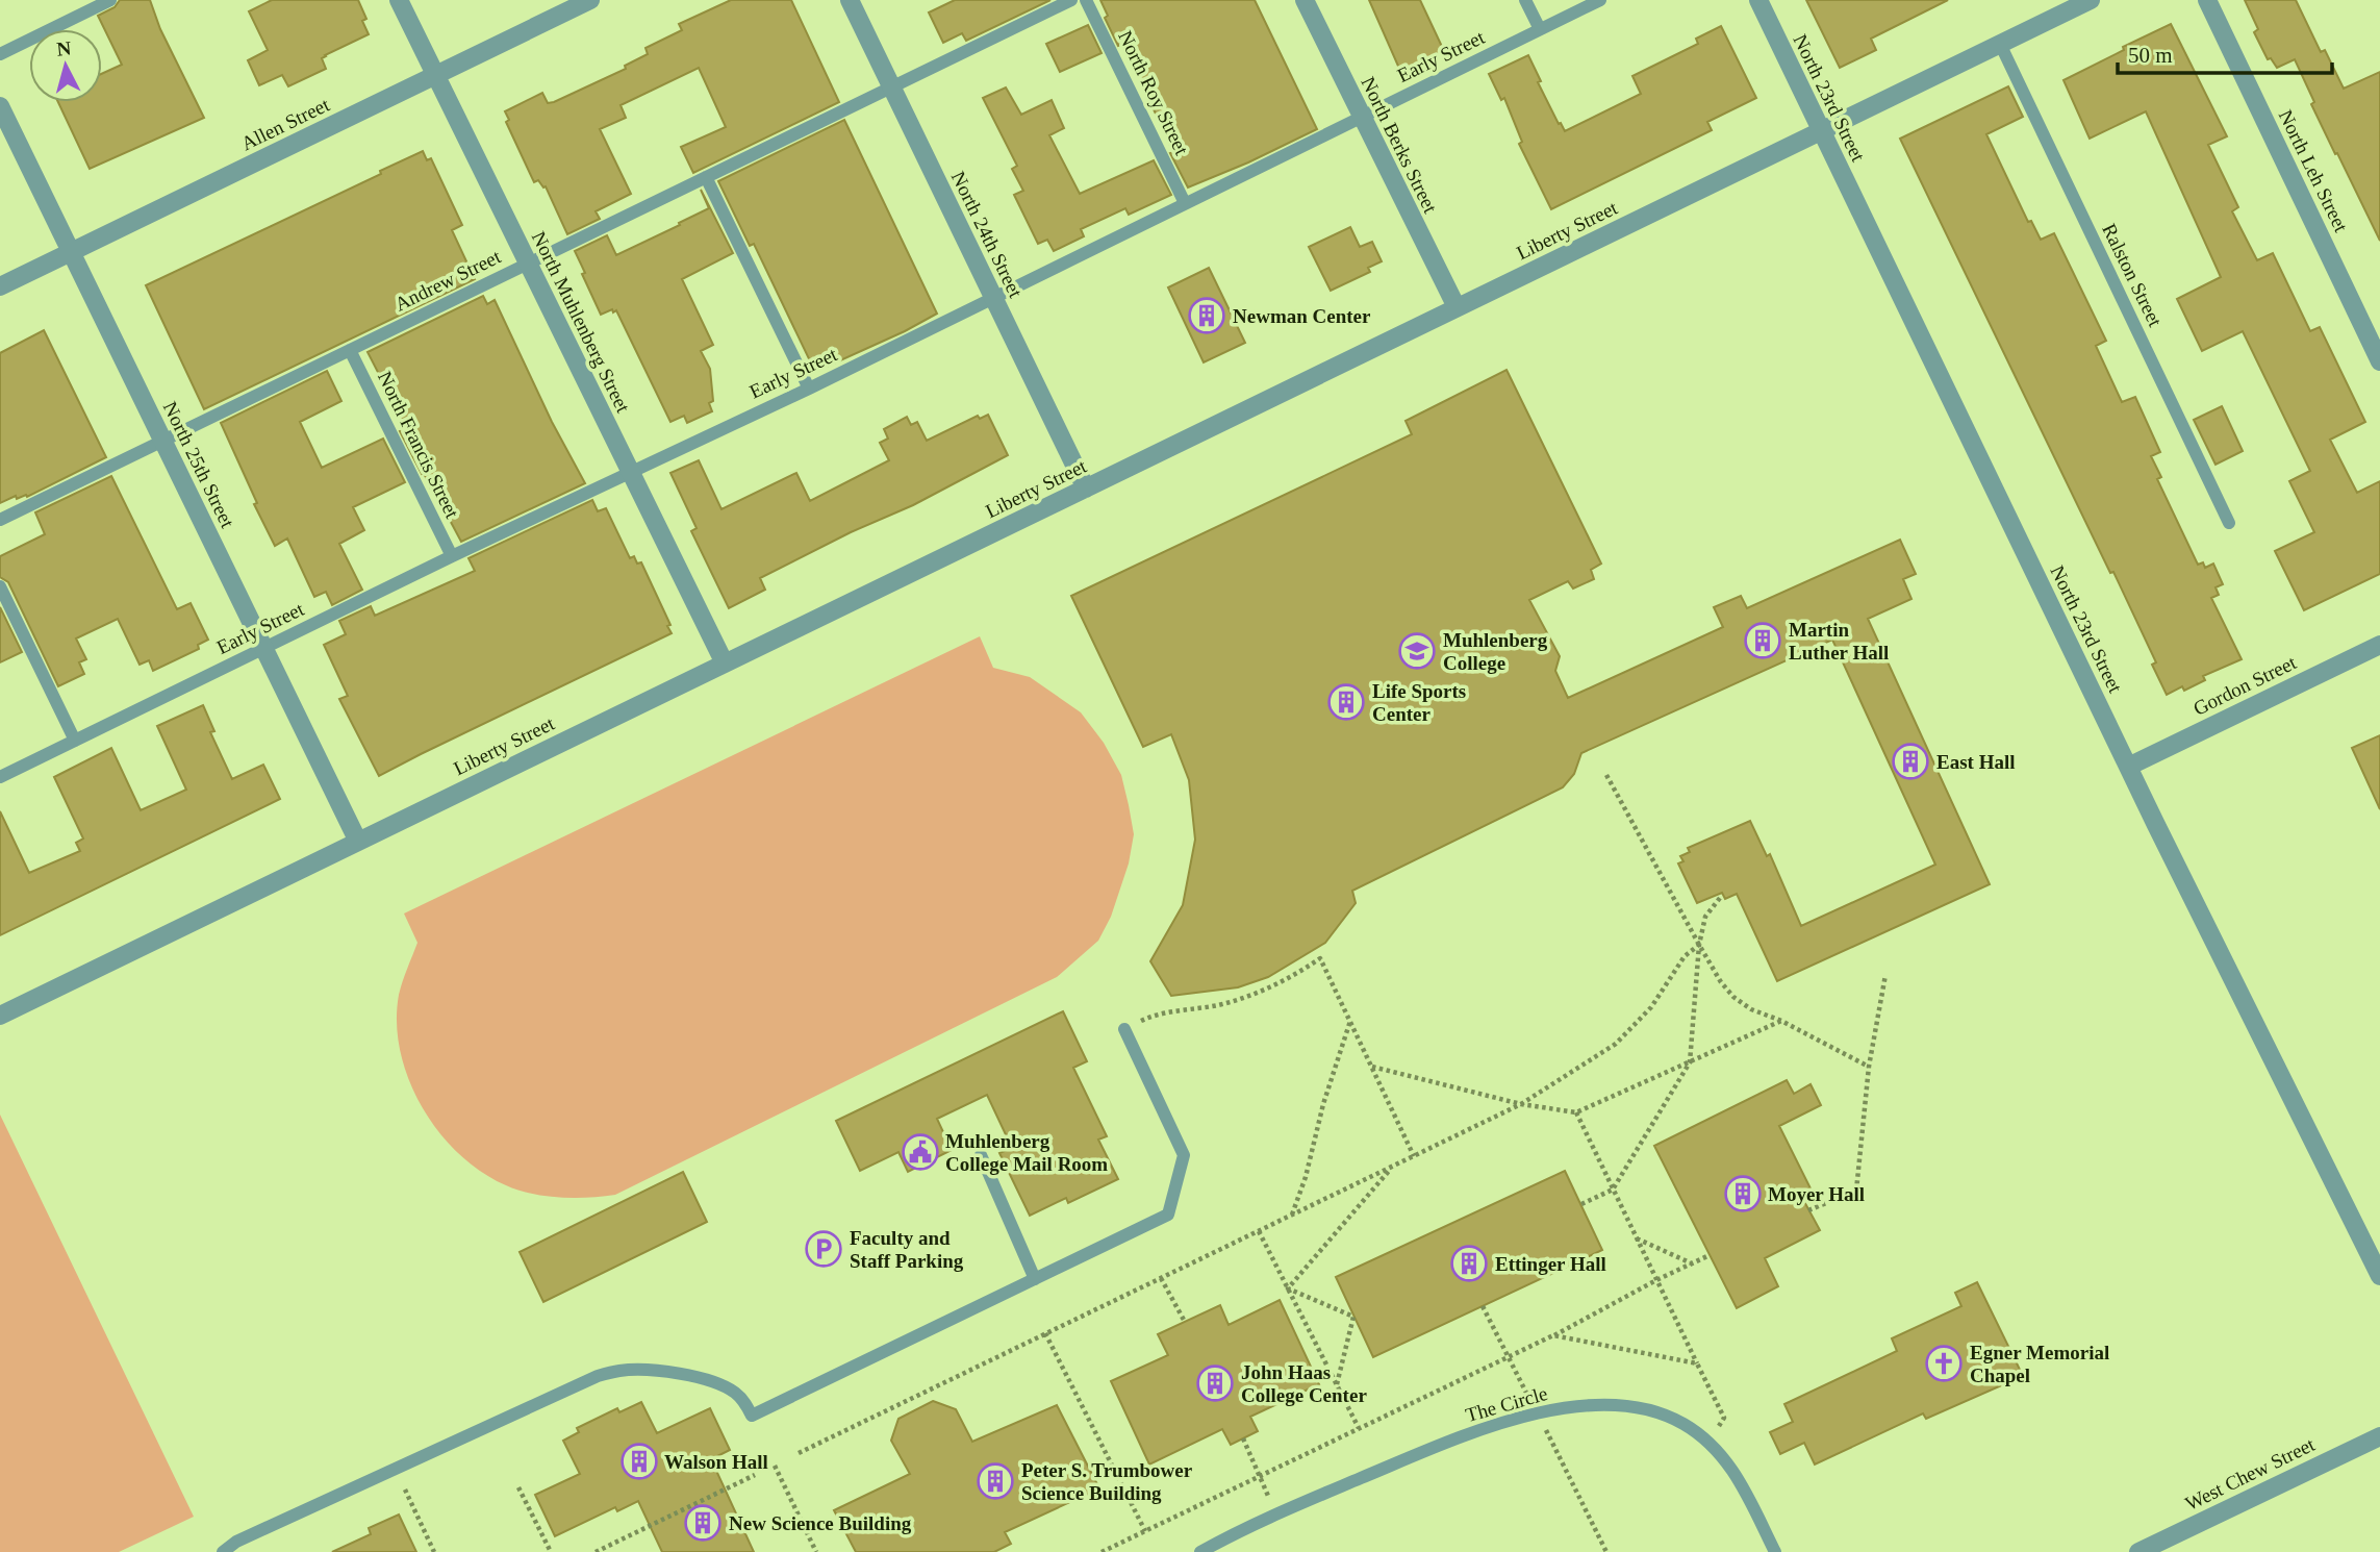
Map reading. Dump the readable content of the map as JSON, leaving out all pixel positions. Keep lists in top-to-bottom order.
{
  "streets": {
    "street": [
      "North 23rd Street",
      "Allen Street",
      "North Berks Street",
      "North Leh Street",
      "Liberty Street",
      "North 24th Street",
      "North Muhlenberg Street",
      "North 25th Street",
      "Gordon Street",
      "West Chew Street"
    ],
    "lane": [
      "Early Street",
      "North Roy Street",
      "Ralston Street",
      "Andrew Street",
      "North Francis Street",
      "The Circle"
    ]
  },
  "crossings": [
    ["Early Street", "North Roy Street"],
    ["Early Street", "North Berks Street"],
    ["Early Street", "North 24th Street"],
    ["Early Street", "North Muhlenberg Street"],
    ["Early Street", "North Francis Street"],
    ["Early Street", "North 25th Street"],
    ["North 23rd Street", "Liberty Street"],
    ["North 23rd Street", "Gordon Street"],
    ["Allen Street", "North Muhlenberg Street"],
    ["Allen Street", "North 25th Street"],
    ["North Berks Street", "Liberty Street"],
    ["Liberty Street", "North 24th Street"],
    ["Liberty Street", "Ralston Street"],
    ["Liberty Street", "North Muhlenberg Street"],
    ["Liberty Street", "North 25th Street"],
    ["North 24th Street", "Andrew Street"],
    ["Andrew Street", "North Muhlenberg Street"],
    ["Andrew Street", "North Francis Street"],
    ["Andrew Street", "North 25th Street"]
  ],
  "places": {
    "building": [
      "Newman Center",
      "Martin Luther Hall",
      "Life Sports Center",
      "East Hall",
      "Moyer Hall",
      "Ettinger Hall",
      "John Haas College Center",
      "Walson Hall",
      "Peter S. Trumbower Science Building",
      "New Science Building"
    ],
    "school or university": ["Muhlenberg College"],
    "public building": ["Muhlenberg College Mail Room"],
    "parking": ["Faculty and Staff Parking"],
    "church": ["Egner Memorial Chapel"]
  },
  "scale_bar": "50 m",
  "north": "top"
}
